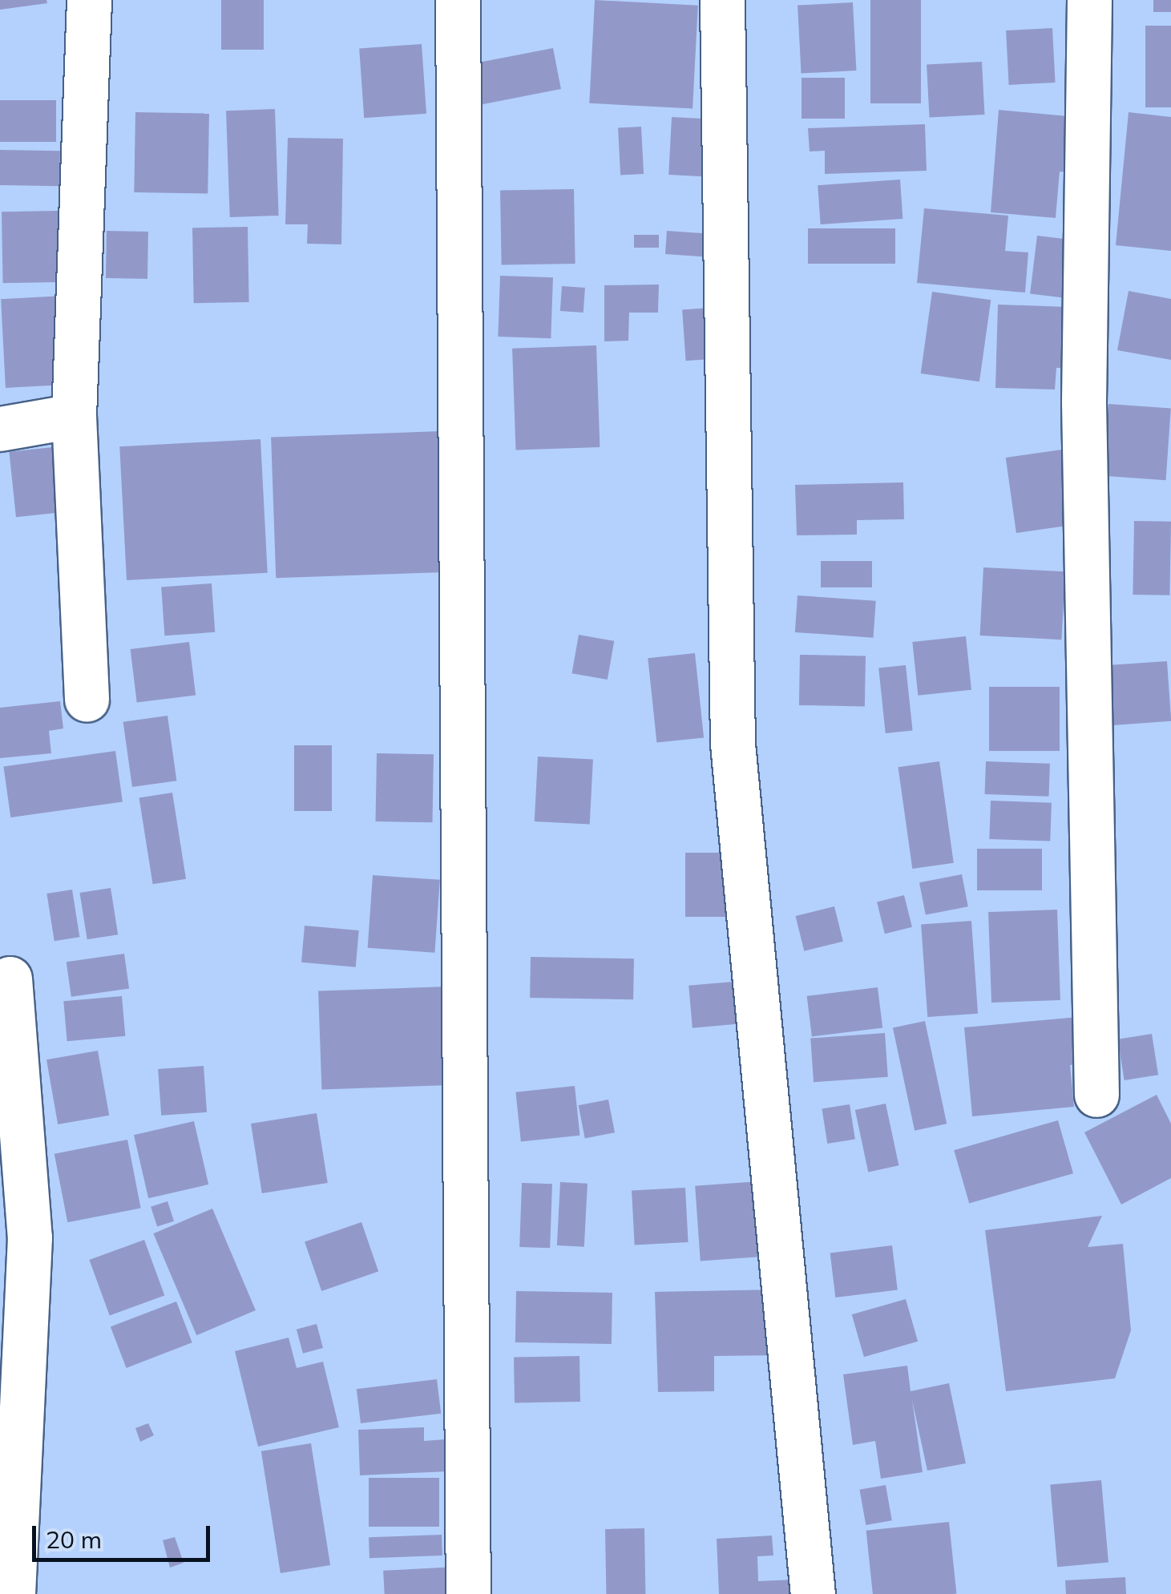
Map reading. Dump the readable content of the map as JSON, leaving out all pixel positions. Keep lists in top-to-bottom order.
{
  "scale_bar": "20 m"
}
